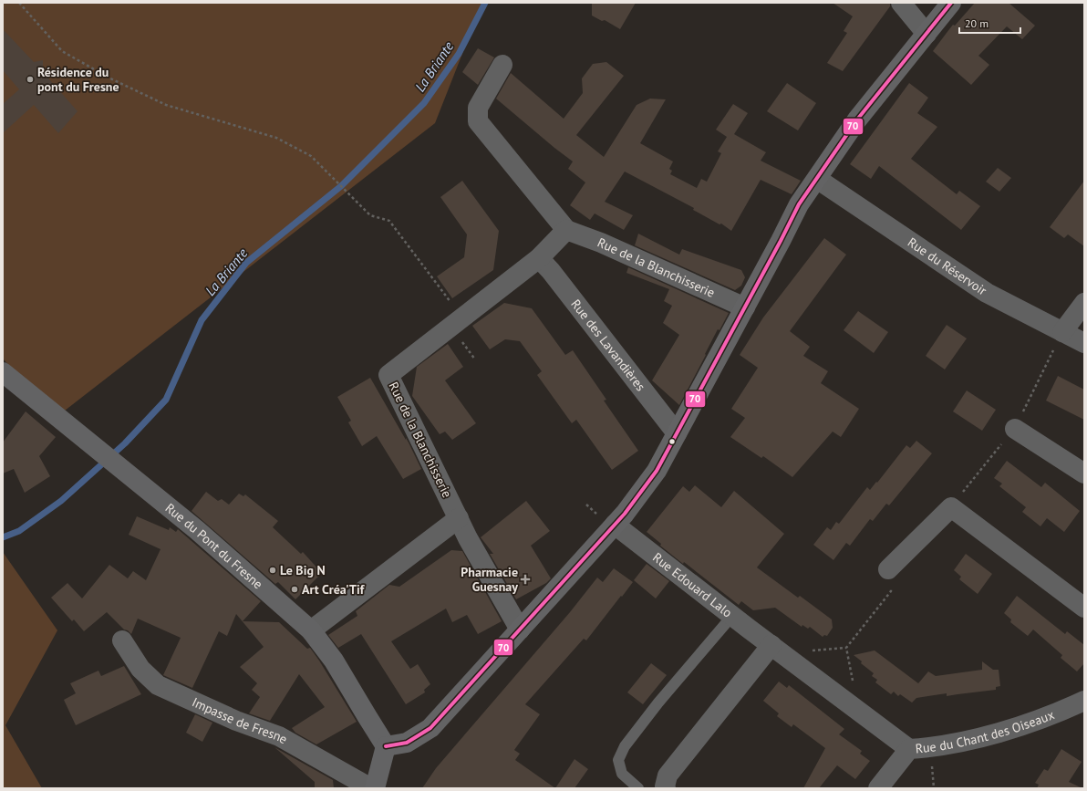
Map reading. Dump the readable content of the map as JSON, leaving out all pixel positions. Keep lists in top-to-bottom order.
{
  "streets": {
    "street": [
      "Rue du Réservoir",
      "Rue de la Blanchisserie",
      "Rue des Lavandières",
      "Rue du Pont du Fresne",
      "Rue Edouard Lalo",
      "Impasse de Fresne",
      "Rue du Chant des Oiseaux"
    ]
  },
  "crossings": [
    ["Rue de la Blanchisserie", "Rue des Lavandières"],
    ["Rue Edouard Lalo", "Rue du Chant des Oiseaux"]
  ],
  "water": ["La Briante"],
  "places": {
    "other": ["Résidence du pont du Fresne", "Le Big N", "Art Créa'Tif"],
    "health": ["Pharmacie Guesnay"]
  },
  "lines": ["transit line 70"],
  "scale_bar": "20 m"
}
